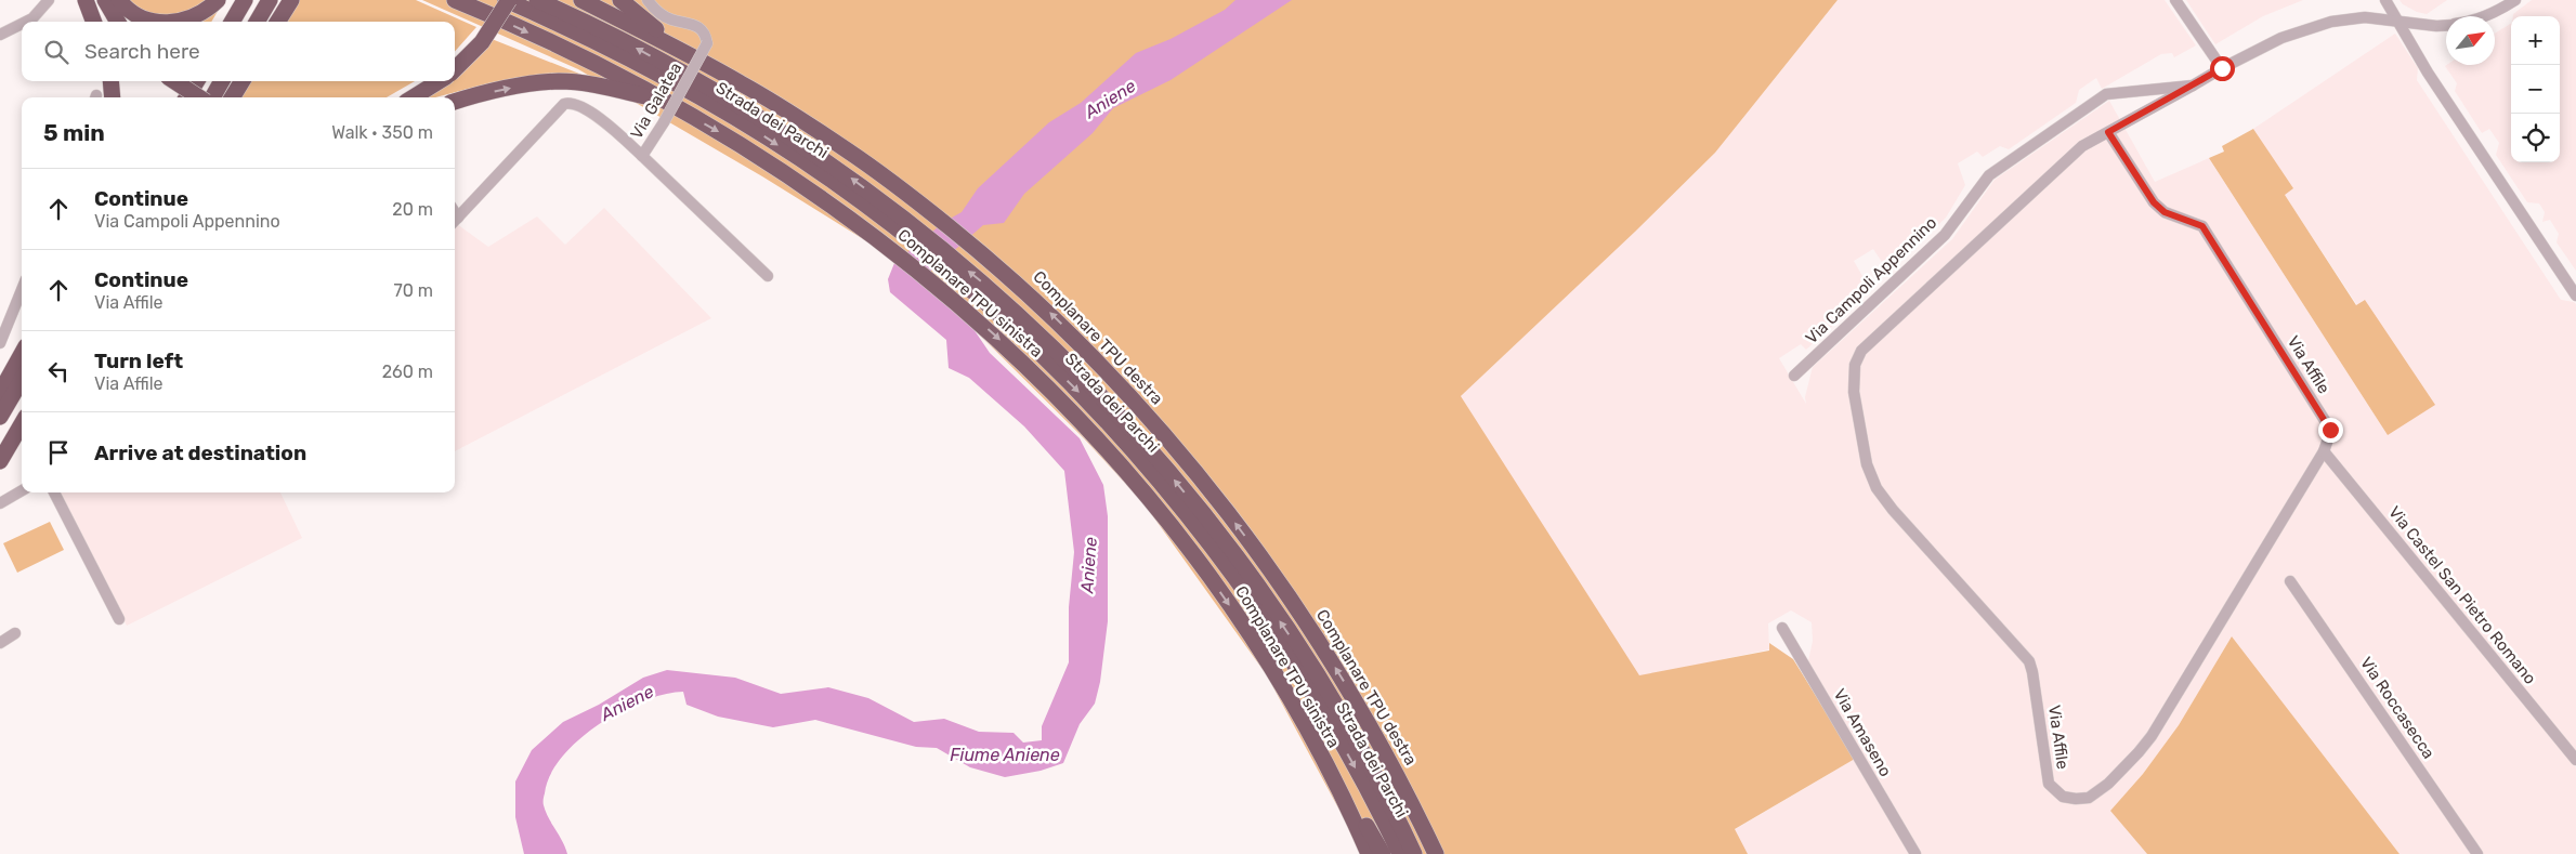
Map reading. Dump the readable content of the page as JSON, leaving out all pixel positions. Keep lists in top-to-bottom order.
{
  "streets": {
    "highway": ["Strada dei Parchi", "Complanare TPU sinistra", "Complanare TPU destra"],
    "street": [
      "Via Galatea",
      "Via Campoli Appennino",
      "Via Affile",
      "Via Castel San Pietro Romano",
      "Via Roccasecca",
      "Via Amaseno"
    ]
  },
  "crossings": [
    ["Via Campoli Appennino", "Via Affile"],
    ["Via Affile", "Via Castel San Pietro Romano"]
  ],
  "one_way": ["Complanare TPU sinistra", "Complanare TPU destra"],
  "water": ["Aniene", "Fiume Aniene"],
  "north": "top right",
  "page": {
    "map_buttons": ["+", "−"],
    "search": "Search here",
    "heading": ["5 min", "Walk · 350 m"],
    "list": [
      ["Continue", "Via Campoli Appennino", "20 m"],
      ["Continue", "Via Affile", "70 m"],
      ["Turn left", "Via Affile", "260 m"],
      "Arrive at destination"
    ]
  }
}
